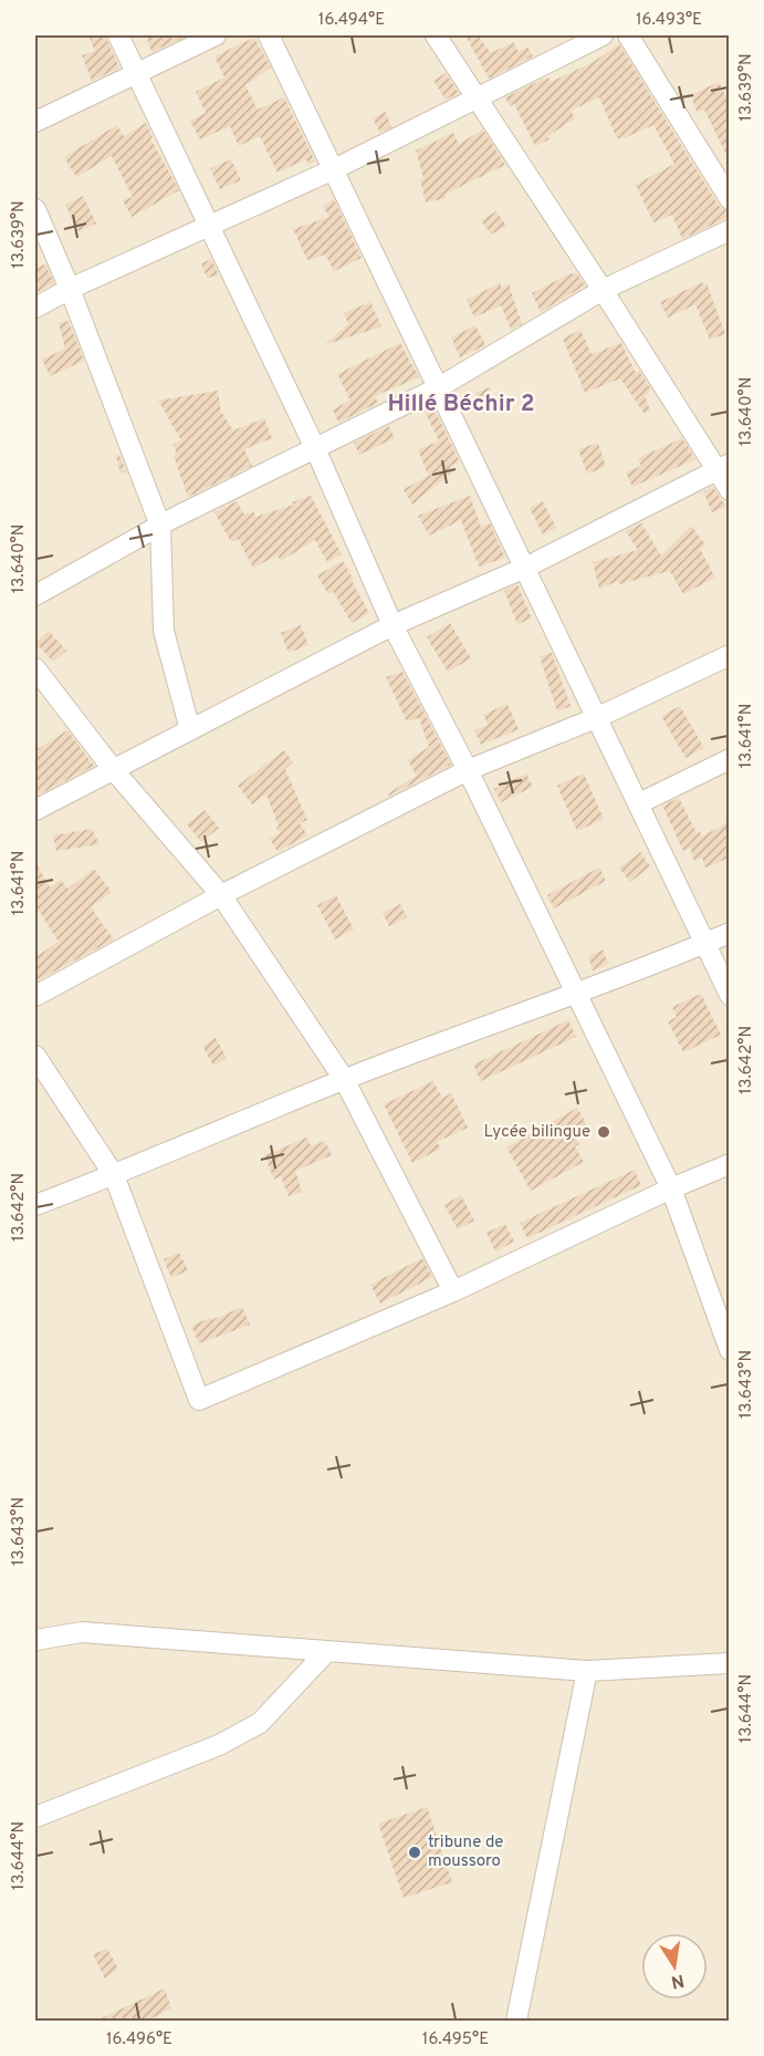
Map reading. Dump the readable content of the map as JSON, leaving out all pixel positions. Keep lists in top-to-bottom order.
{
  "districts": ["Hillé Béchir 2"],
  "places": ["Lycée bilingue", "tribune de moussoro"],
  "north": "bottom",
  "coordinates": [
    "16.494°E",
    "16.493°E",
    "13.639°N",
    "13.640°N",
    "13.641°N",
    "13.642°N",
    "13.643°N",
    "13.644°N",
    "16.496°E",
    "16.495°E"
  ]
}
